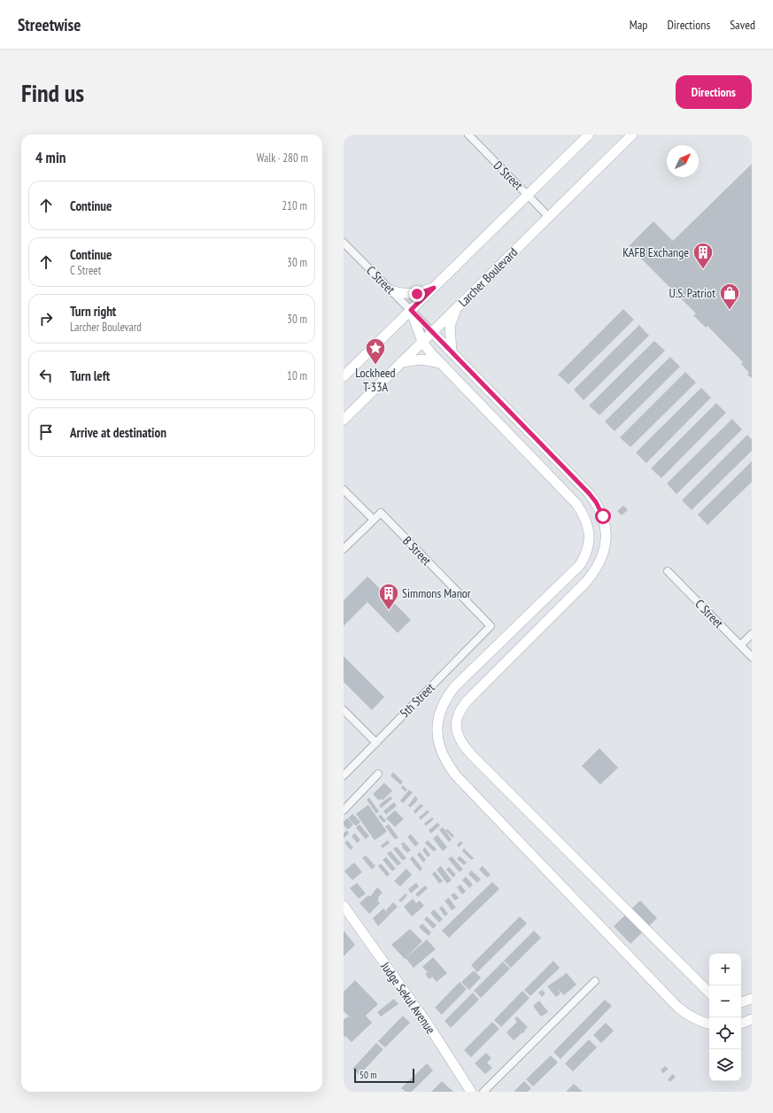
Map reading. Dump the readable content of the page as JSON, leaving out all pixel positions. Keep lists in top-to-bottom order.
{
  "streets": {
    "main road": ["Larcher Boulevard", "Judge Sekul Avenue"],
    "street": [
      "D Street",
      "C Street",
      "B Street",
      "5th Street"
    ]
  },
  "crossings": [
    ["D Street", "Larcher Boulevard"],
    ["Larcher Boulevard", "C Street"],
    ["B Street", "5th Street"]
  ],
  "places": {
    "building": ["KAFB Exchange", "Simmons Manor"],
    "shop": ["U.S. Patriot"],
    "place": ["Lockheed T-33A"]
  },
  "scale_bar": "50 m",
  "north": "top right",
  "page": {
    "header": "Streetwise",
    "nav": ["Map", "Directions", "Saved"],
    "buttons": "Directions",
    "title": "Find us",
    "heading": ["4 min", "Walk · 280 m"],
    "list": [
      ["Continue", "210 m"],
      ["Continue", "C Street", "30 m"],
      ["Turn right", "Larcher Boulevard", "30 m"],
      ["Turn left", "10 m"],
      "Arrive at destination"
    ],
    "map_buttons": ["+", "−"],
    "scale": "50 m"
  }
}
